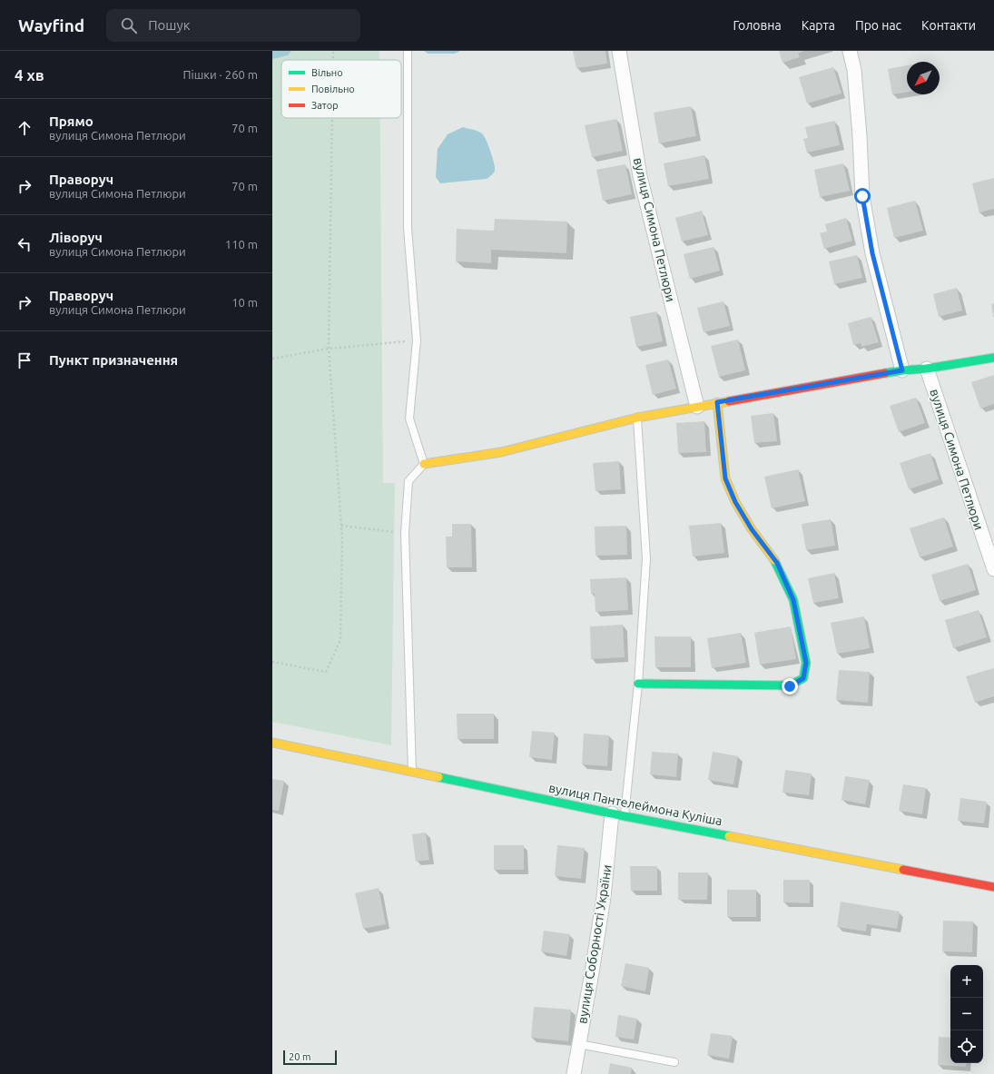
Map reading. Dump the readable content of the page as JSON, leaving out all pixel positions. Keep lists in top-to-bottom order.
{
  "streets": {
    "street": ["вулиця Симона Петлюри", "вулиця Пантелеймона Куліша", "вулиця Соборності України"]
  },
  "crossings": [
    ["вулиця Пантелеймона Куліша", "вулиця Соборності України"]
  ],
  "legend": ["Вільно", "Повільно", "Затор"],
  "scale_bar": "20 m",
  "north": "bottom left",
  "page": {
    "header": "Wayfind",
    "search": "Пошук",
    "nav": [
      "Головна",
      "Карта",
      "Про нас",
      "Контакти"
    ],
    "heading": ["4 хв", "Пішки · 260 m"],
    "list": [
      ["Прямо", "вулиця Симона Петлюри", "70 m"],
      ["Праворуч", "вулиця Симона Петлюри", "70 m"],
      ["Ліворуч", "вулиця Симона Петлюри", "110 m"],
      ["Праворуч", "вулиця Симона Петлюри", "10 m"],
      "Пункт призначення"
    ],
    "map_buttons": ["+", "−"],
    "scale": "20 m"
  }
}
